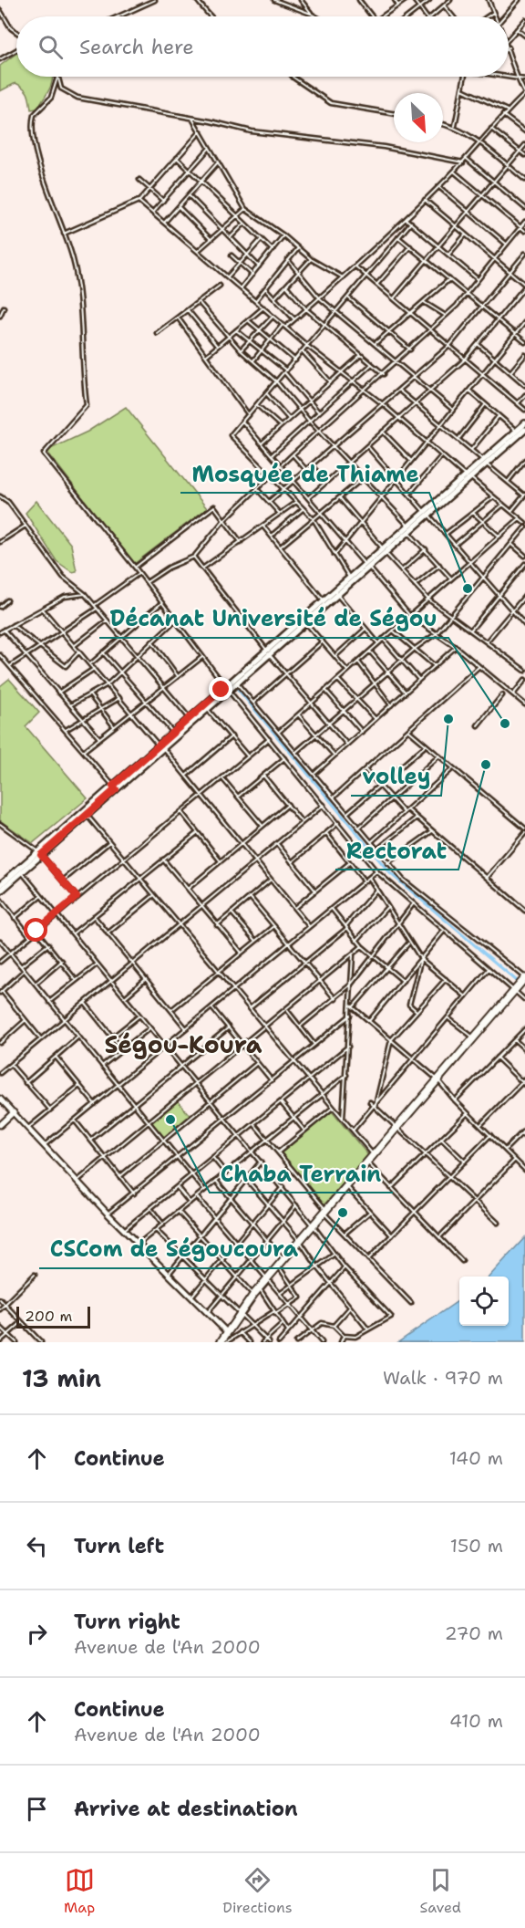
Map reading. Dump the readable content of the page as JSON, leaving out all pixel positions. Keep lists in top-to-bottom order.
{
  "districts": ["Ségou-Koura"],
  "places": [
    "Mosquée de Thiame",
    "volley",
    "Décanat Université de Ségou",
    "Rectorat",
    "Chaba Terrain",
    "CSCom de Ségoucoura"
  ],
  "scale_bar": "200 m",
  "north": "bottom right",
  "page": {
    "search": "Search here",
    "scale": "200 m",
    "heading": ["13 min", "Walk · 970 m"],
    "list": [
      ["Continue", "140 m"],
      ["Turn left", "150 m"],
      ["Turn right", "Avenue de l'An 2000", "270 m"],
      ["Continue", "Avenue de l'An 2000", "410 m"],
      "Arrive at destination"
    ],
    "nav": ["Map", "Directions", "Saved"]
  }
}
